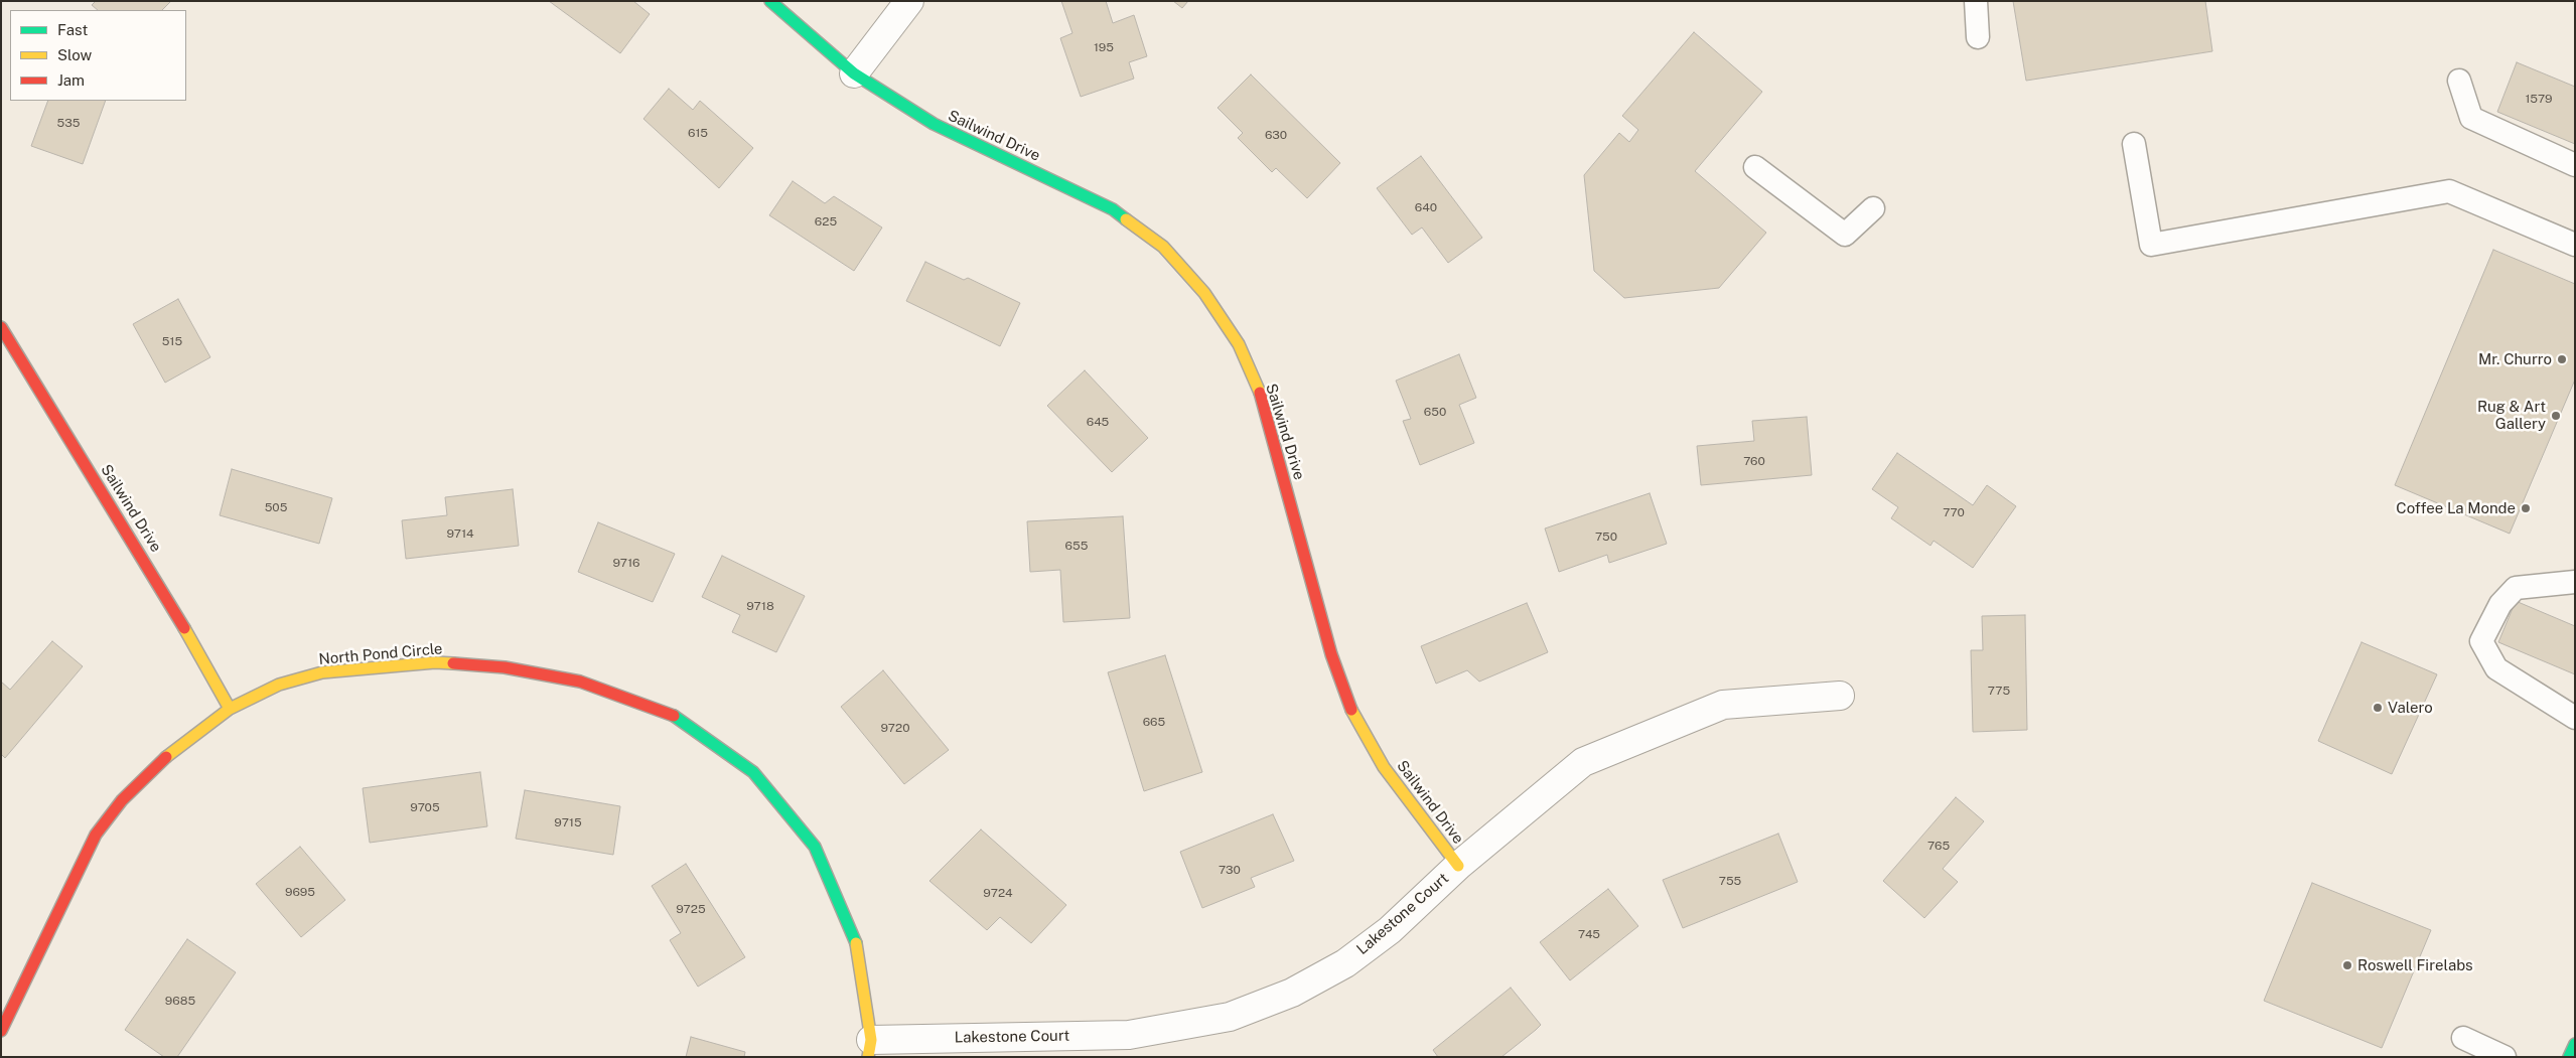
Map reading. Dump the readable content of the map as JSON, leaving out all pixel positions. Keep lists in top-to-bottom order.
{
  "streets": {
    "street": ["Sailwind Drive", "North Pond Circle", "Lakestone Court"]
  },
  "crossings": [
    ["Sailwind Drive", "North Pond Circle"],
    ["Sailwind Drive", "Lakestone Court"],
    ["North Pond Circle", "Lakestone Court"]
  ],
  "places": [
    "Mr. Churro",
    "Rug & Art Gallery",
    "Coffee La Monde",
    "Valero",
    "Roswell Firelabs"
  ],
  "house_numbers": [
    "195",
    "1579",
    "535",
    "615",
    "630",
    "640",
    "625",
    "515",
    "650",
    "645",
    "760",
    "505",
    "770",
    "9714",
    "750",
    "655",
    "9716",
    "9718",
    "775",
    "665",
    "9720",
    "9705",
    "9715",
    "765",
    "730",
    "755",
    "9695",
    "9724",
    "9725",
    "745",
    "9685"
  ],
  "legend": ["Fast", "Slow", "Jam"]
}
